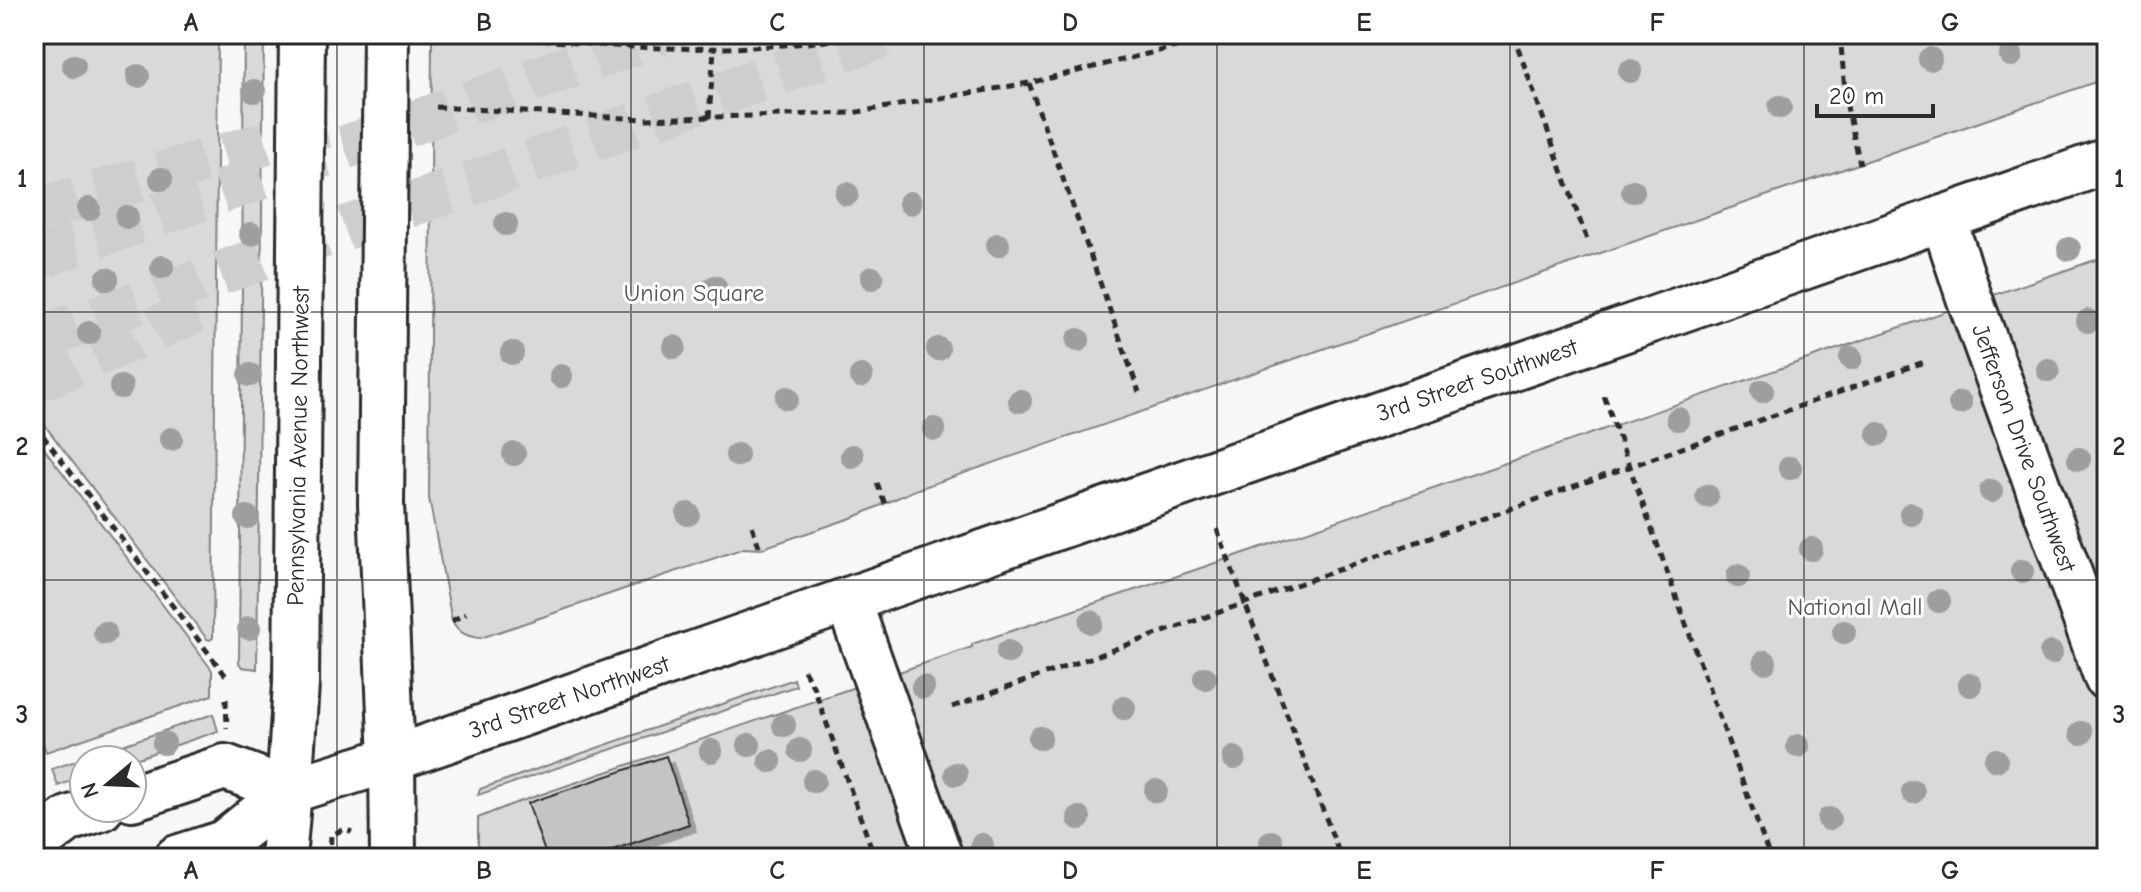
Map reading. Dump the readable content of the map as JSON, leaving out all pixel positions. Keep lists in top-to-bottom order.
{
  "streets": {
    "main road": [
      "3rd Street Southwest",
      "Pennsylvania Avenue Northwest",
      "Jefferson Drive Southwest",
      "3rd Street Northwest"
    ]
  },
  "crossings": [
    ["3rd Street Southwest", "Jefferson Drive Southwest"],
    ["3rd Street Southwest", "3rd Street Northwest"],
    ["Pennsylvania Avenue Northwest", "3rd Street Northwest"]
  ],
  "parks": ["Union Square", "National Mall"],
  "scale_bar": "20 m",
  "north": "left",
  "grid": {
    "columns": [
      "A",
      "B",
      "C",
      "D",
      "E",
      "F",
      "G"
    ],
    "rows": ["1", "2", "3"]
  }
}
